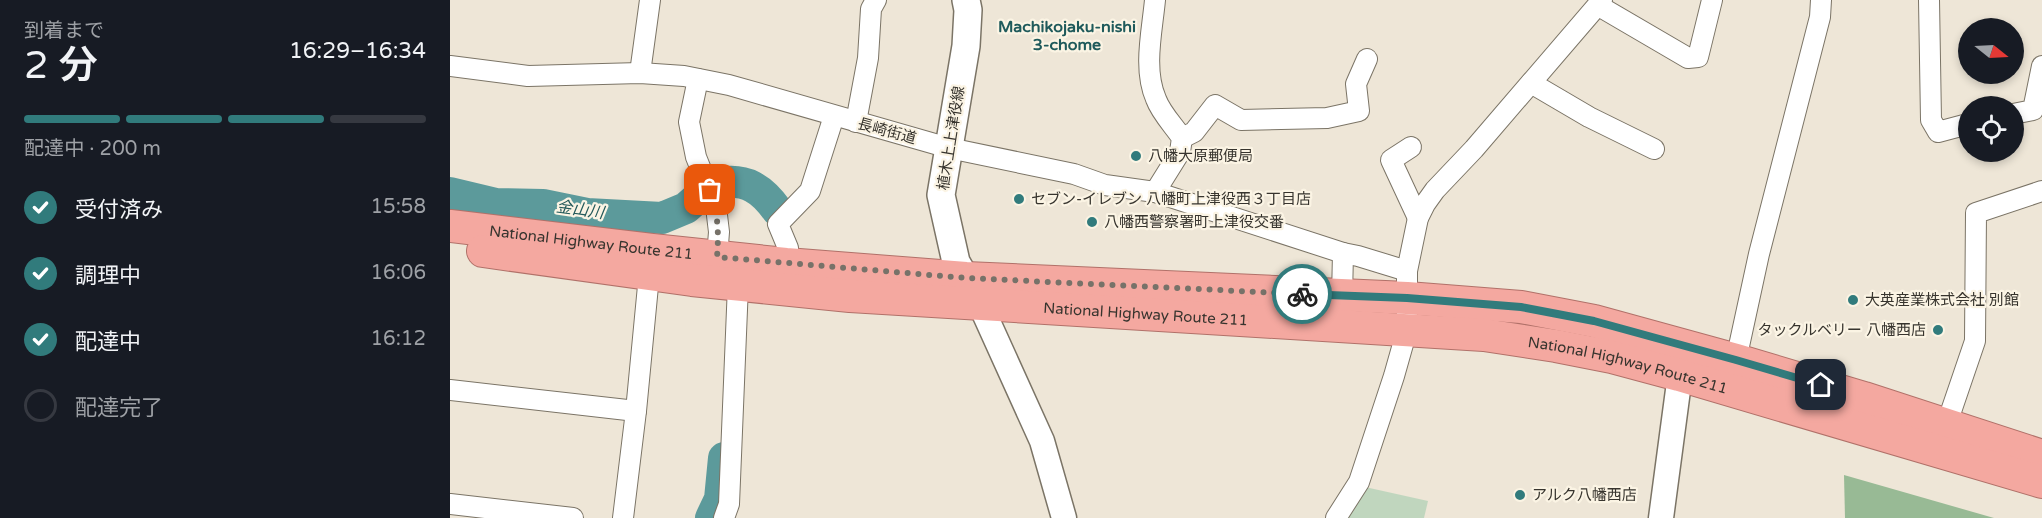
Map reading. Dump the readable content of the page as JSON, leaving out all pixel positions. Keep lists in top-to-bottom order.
{
  "streets": {
    "highway": ["National Highway Route 211"],
    "main road": ["植木上上津役線"],
    "street": ["長崎街道"]
  },
  "crossings": [
    ["長崎街道", "植木上上津役線"],
    ["長崎街道", "National Highway Route 211"],
    ["植木上上津役線", "National Highway Route 211"]
  ],
  "districts": ["Machikojaku-nishi 3-chome"],
  "water": ["金山川"],
  "places": [
    "八幡大原郵便局",
    "セブン-イレブン 八幡町上津役西３丁目店",
    "八幡西警察署町上津役交番",
    "大英産業株式会社 別館",
    "タックルベリー 八幡西店",
    "アルク八幡西店"
  ],
  "north": "right",
  "page": {
    "heading": ["2 分", "到着まで", "16:29–16:34"],
    "bar": "配達中 · 200 m",
    "list": [
      ["受付済み", "15:58"],
      ["調理中", "16:06"],
      ["配達中", "16:12"],
      "配達完了"
    ]
  }
}
